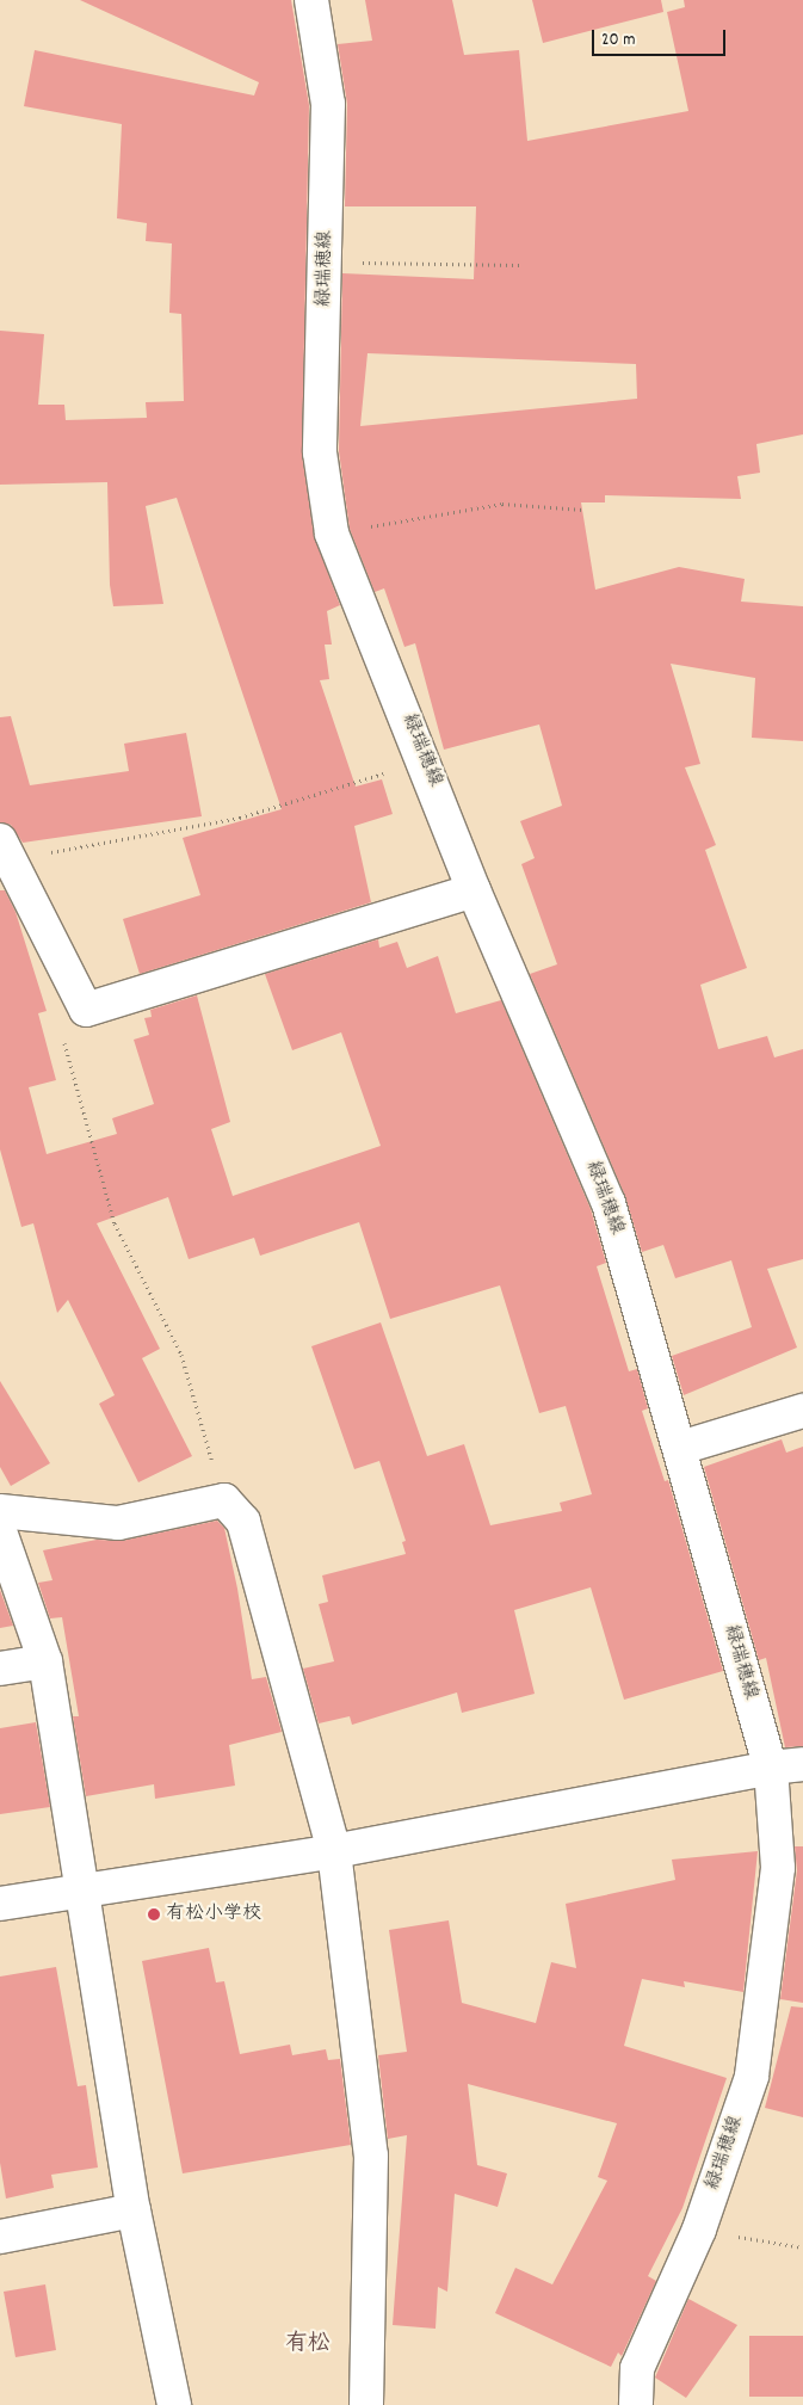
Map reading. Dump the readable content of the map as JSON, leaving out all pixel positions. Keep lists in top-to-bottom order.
{
  "streets": {
    "street": ["緑瑞穂線"]
  },
  "districts": ["有松"],
  "places": ["有松小学校"],
  "scale_bar": "20 m"
}
